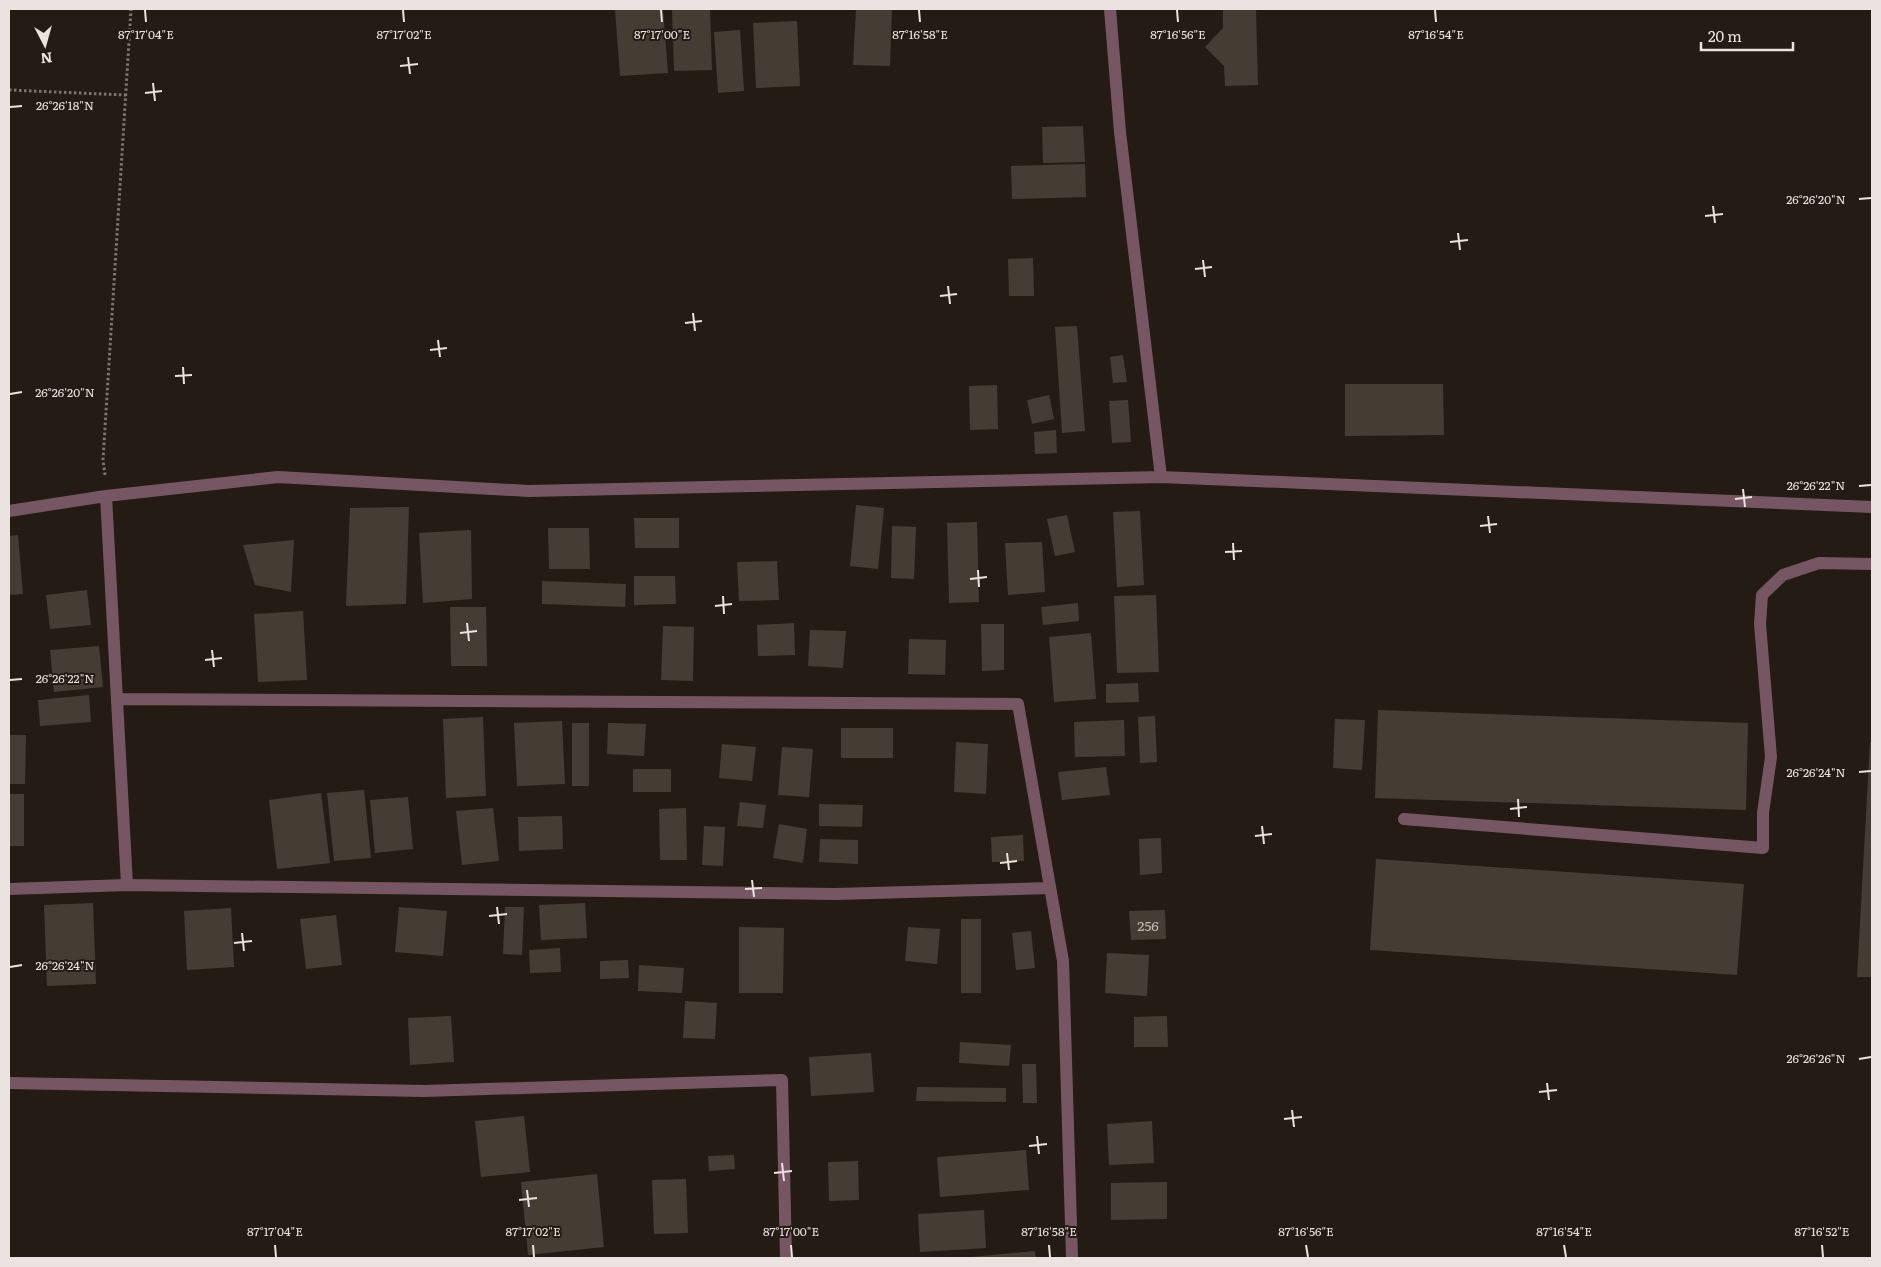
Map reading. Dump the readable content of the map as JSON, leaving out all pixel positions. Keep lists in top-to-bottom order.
{
  "house_numbers": ["256"],
  "scale_bar": "20 m",
  "north": "bottom",
  "coordinates": [
    "87°17'04\"E",
    "87°17'02\"E",
    "87°17'00\"E",
    "87°16'58\"E",
    "87°16'56\"E",
    "87°16'54\"E",
    "26°26'18\"N",
    "26°26'20\"N",
    "26°26'22\"N",
    "26°26'24\"N",
    "26°26'26\"N",
    "87°16'52\"E"
  ]
}
